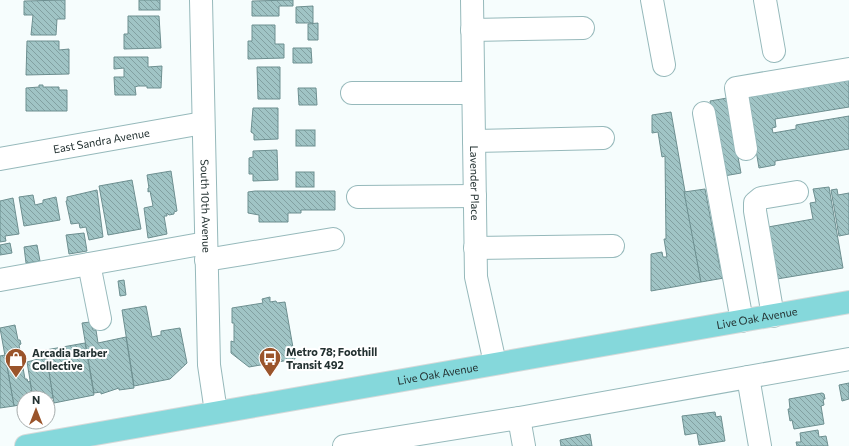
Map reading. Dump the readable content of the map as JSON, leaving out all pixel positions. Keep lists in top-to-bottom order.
{
  "streets": {
    "main road": ["Live Oak Avenue"],
    "street": ["East Sandra Avenue", "Lavender Place", "South 10th Avenue"]
  },
  "crossings": [
    ["East Sandra Avenue", "South 10th Avenue"],
    ["Lavender Place", "Live Oak Avenue"],
    ["South 10th Avenue", "Live Oak Avenue"]
  ],
  "places": {
    "bus stop": ["Metro 78; Foothill Transit 492"],
    "shop": ["Arcadia Barber Collective"]
  },
  "north": "top"
}
